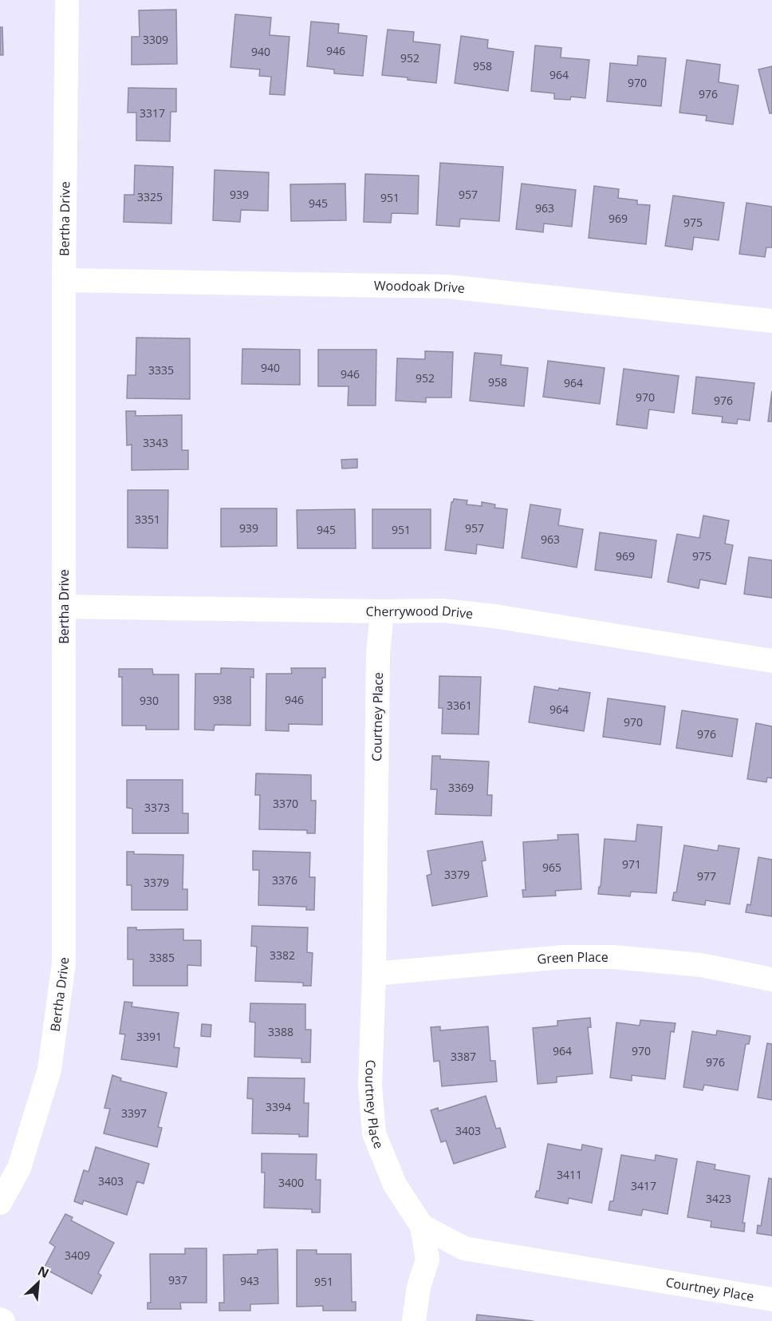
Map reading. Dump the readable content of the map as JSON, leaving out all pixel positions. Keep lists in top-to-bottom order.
{
  "streets": {
    "street": [
      "Bertha Drive",
      "Woodoak Drive",
      "Cherrywood Drive",
      "Courtney Place",
      "Green Place"
    ]
  },
  "crossings": [
    ["Bertha Drive", "Woodoak Drive"],
    ["Bertha Drive", "Cherrywood Drive"],
    ["Cherrywood Drive", "Courtney Place"],
    ["Courtney Place", "Green Place"]
  ],
  "house_numbers": [
    "3309",
    "946",
    "940",
    "952",
    "958",
    "964",
    "970",
    "976",
    "3317",
    "939",
    "957",
    "3325",
    "951",
    "945",
    "963",
    "969",
    "975",
    "940",
    "3335",
    "946",
    "952",
    "958",
    "964",
    "970",
    "976",
    "3343",
    "3351",
    "939",
    "957",
    "945",
    "951",
    "963",
    "969",
    "975",
    "938",
    "946",
    "930",
    "3361",
    "964",
    "970",
    "976",
    "3369",
    "3370",
    "3373",
    "971",
    "965",
    "3379",
    "977",
    "3376",
    "3379",
    "3382",
    "3385",
    "3388",
    "3391",
    "964",
    "970",
    "3387",
    "976",
    "3394",
    "3397",
    "3403",
    "3411",
    "3403",
    "3400",
    "3417",
    "3423",
    "3409",
    "937",
    "943",
    "951"
  ],
  "north": "top right"
}
